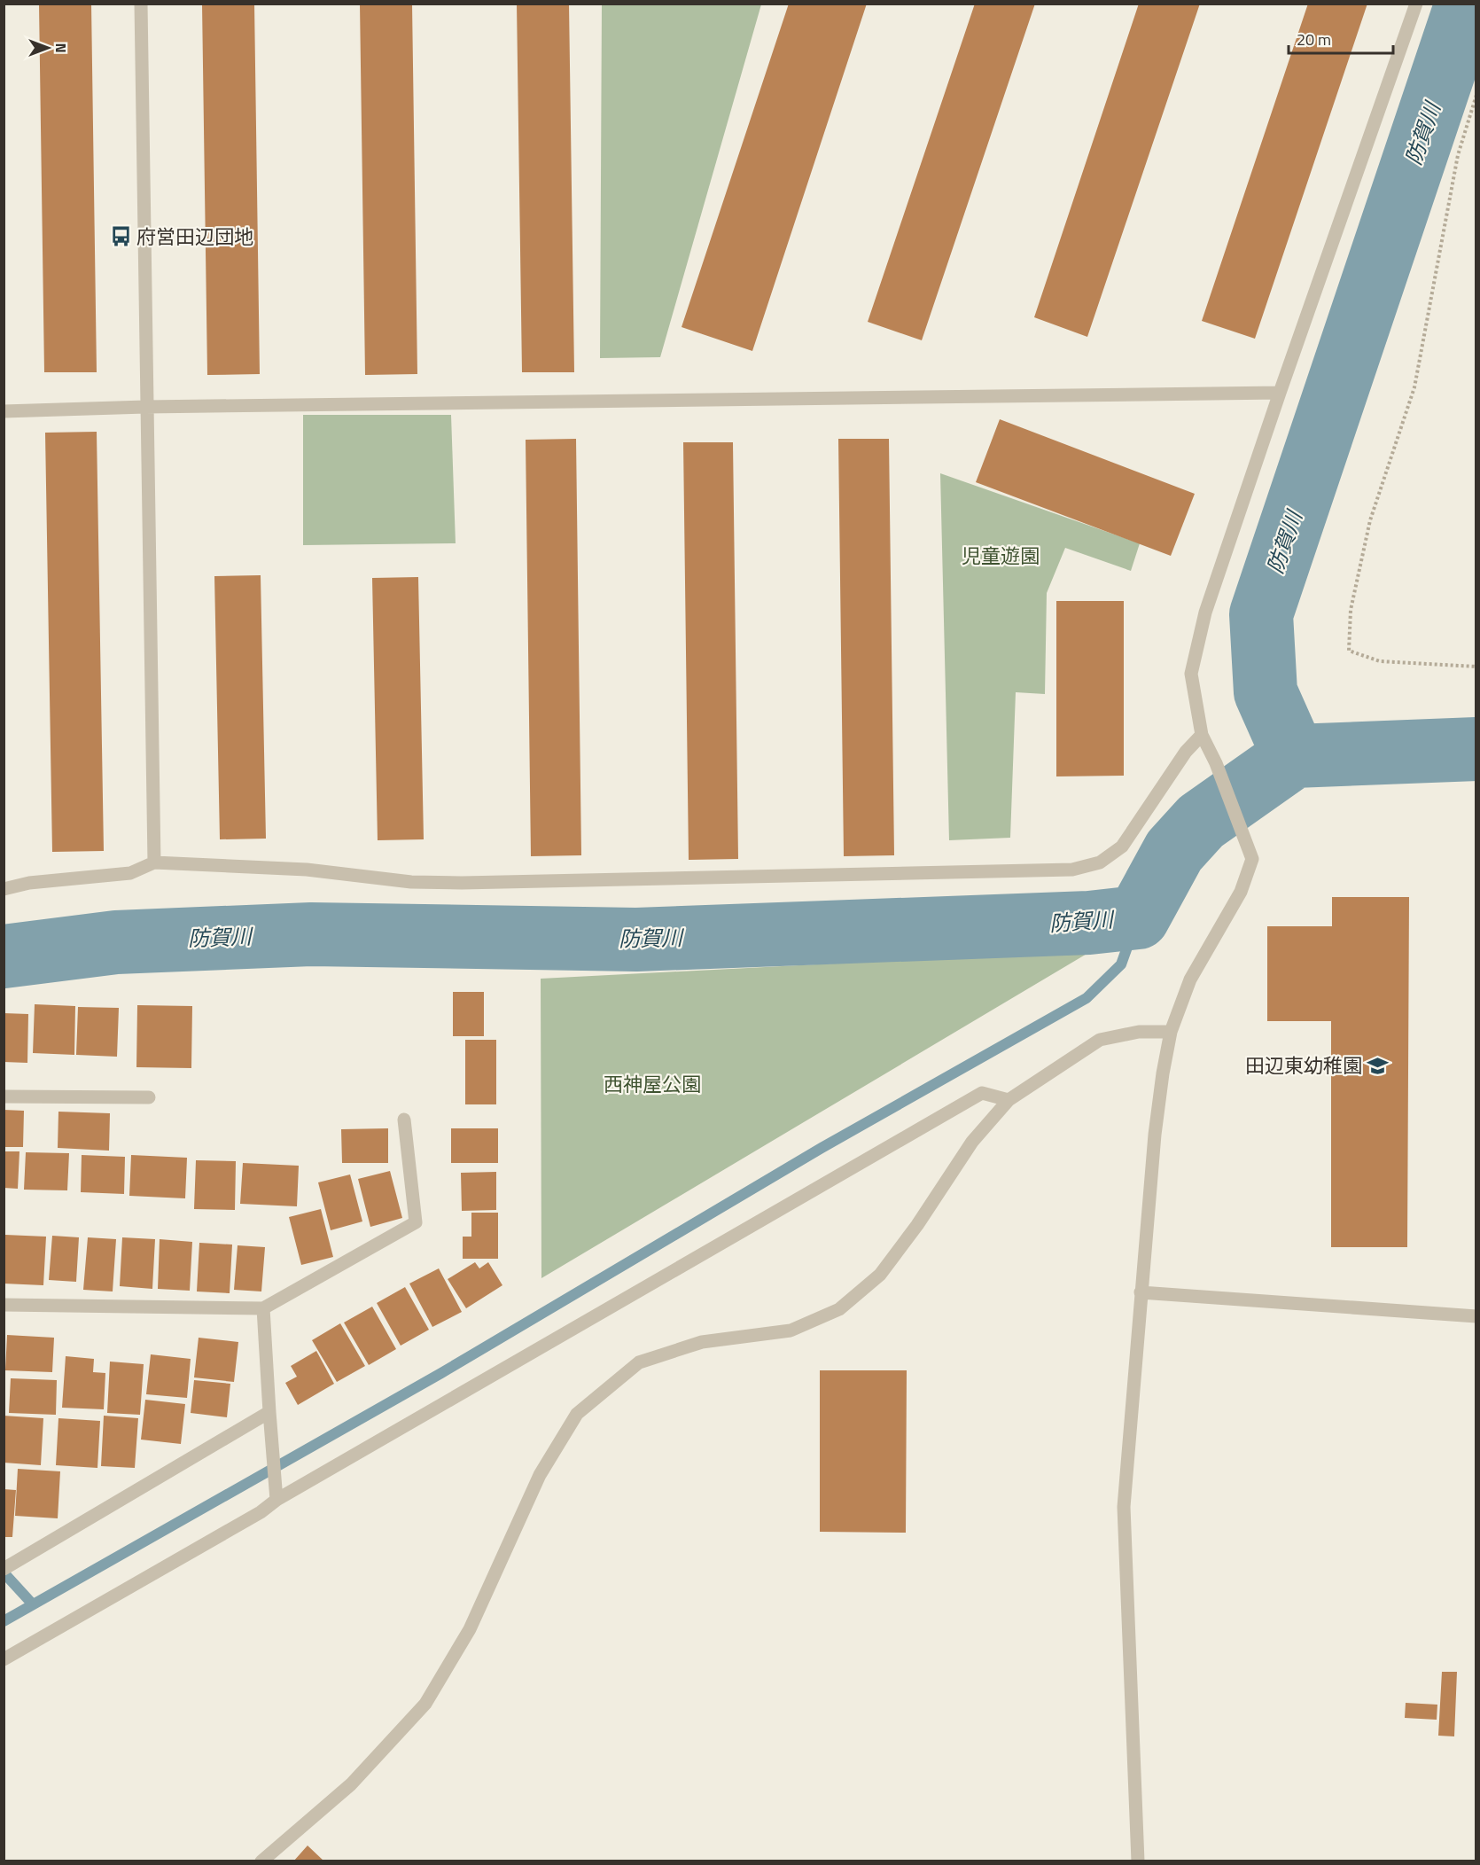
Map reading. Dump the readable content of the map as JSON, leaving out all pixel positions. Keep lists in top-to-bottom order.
{
  "water": ["防賀川"],
  "parks": ["児童遊園", "西神屋公園"],
  "places": {
    "bus stop": ["府営田辺団地"],
    "school or university": ["田辺東幼稚園"]
  },
  "scale_bar": "20 m",
  "north": "right"
}
